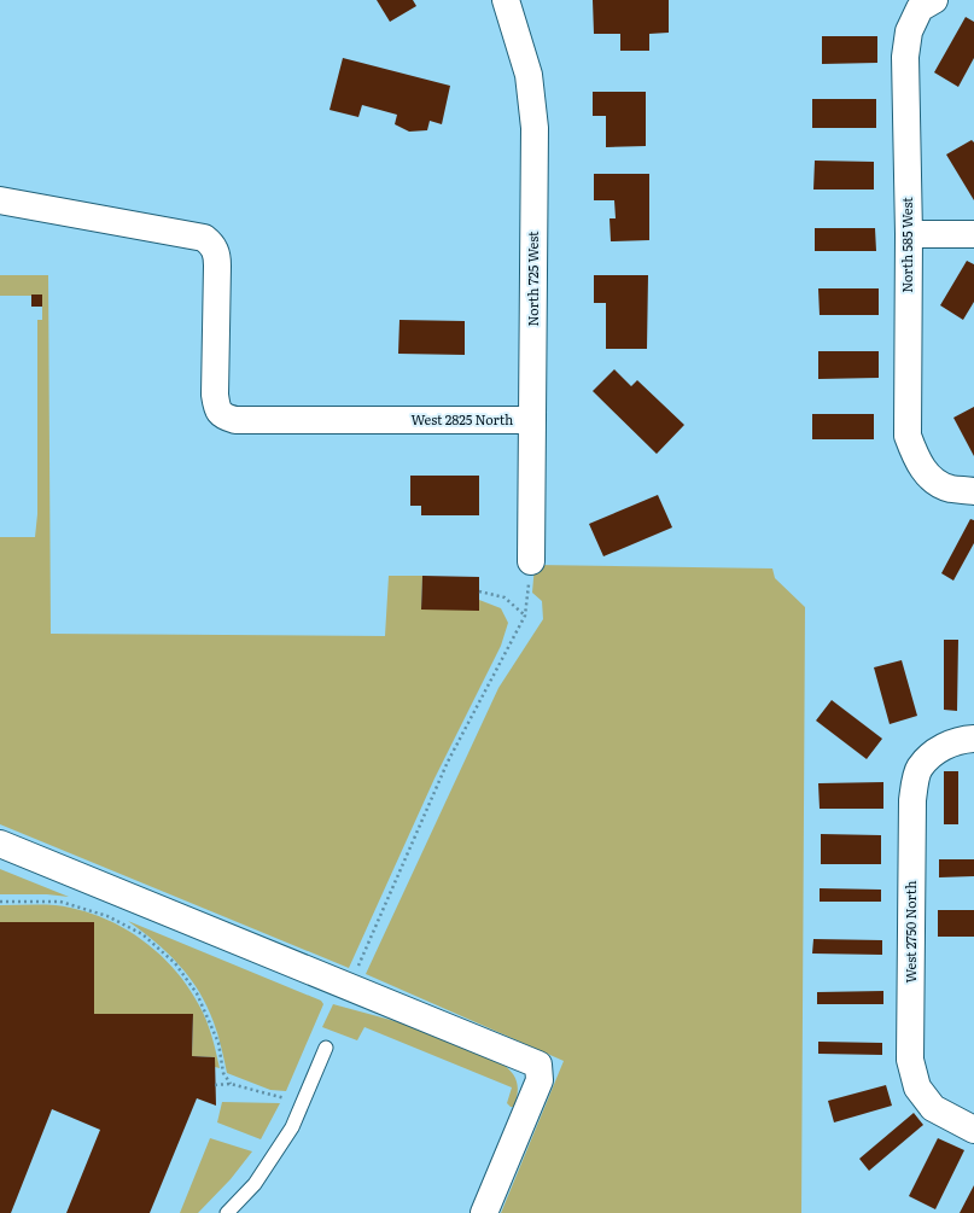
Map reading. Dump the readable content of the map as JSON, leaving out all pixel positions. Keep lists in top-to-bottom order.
{
  "streets": {
    "street": [
      "North 585 West",
      "North 725 West",
      "West 2825 North",
      "West 2750 North"
    ]
  },
  "crossings": [
    ["North 725 West", "West 2825 North"]
  ]
}
